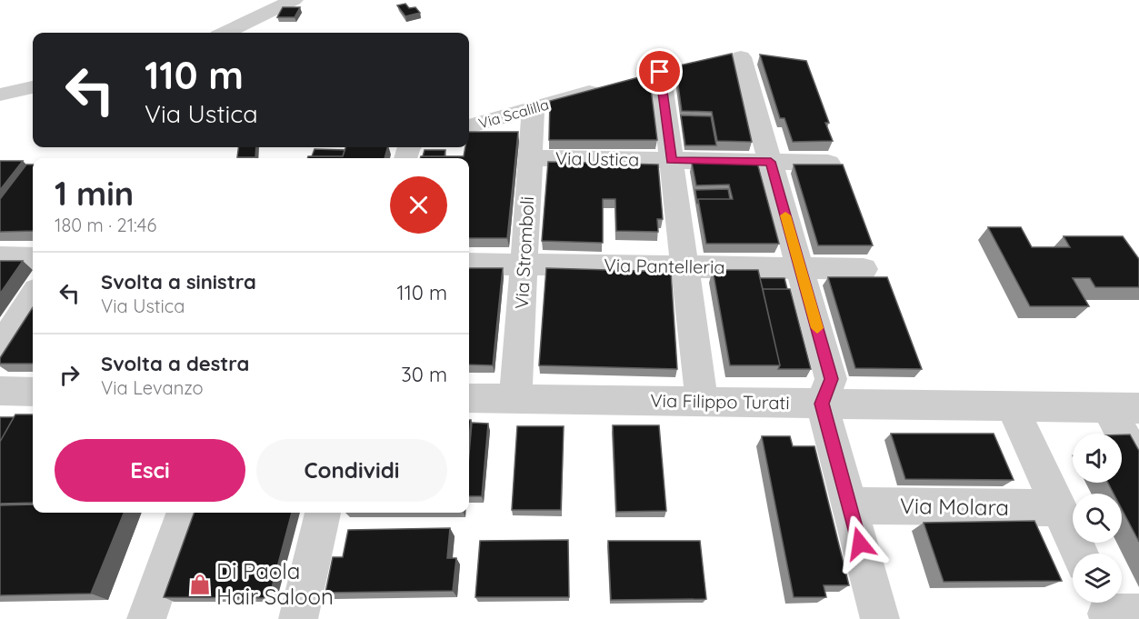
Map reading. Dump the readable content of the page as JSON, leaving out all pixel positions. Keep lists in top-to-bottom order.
{
  "streets": {
    "street": [
      "Via Scalilla",
      "Via Ustica",
      "Via Stromboli",
      "Via Pantelleria",
      "Via Filippo Turati",
      "Via Molara"
    ]
  },
  "crossings": [
    ["Via Scalilla", "Via Stromboli"],
    ["Via Ustica", "Via Stromboli"],
    ["Via Stromboli", "Via Pantelleria"],
    ["Via Stromboli", "Via Filippo Turati"]
  ],
  "places": {
    "shop": ["Di Paola Hair Saloon"]
  },
  "page": {
    "turn": ["110 m", "Via Ustica"],
    "heading": ["1 min", "180 m · 21:46"],
    "list": [
      {
        "name": "Svolta a sinistra",
        "note": "Via Ustica",
        "value": "110 m"
      },
      {
        "name": "Svolta a destra",
        "note": "Via Levanzo",
        "value": "30 m"
      }
    ],
    "buttons": ["Esci", "Condividi"]
  }
}
